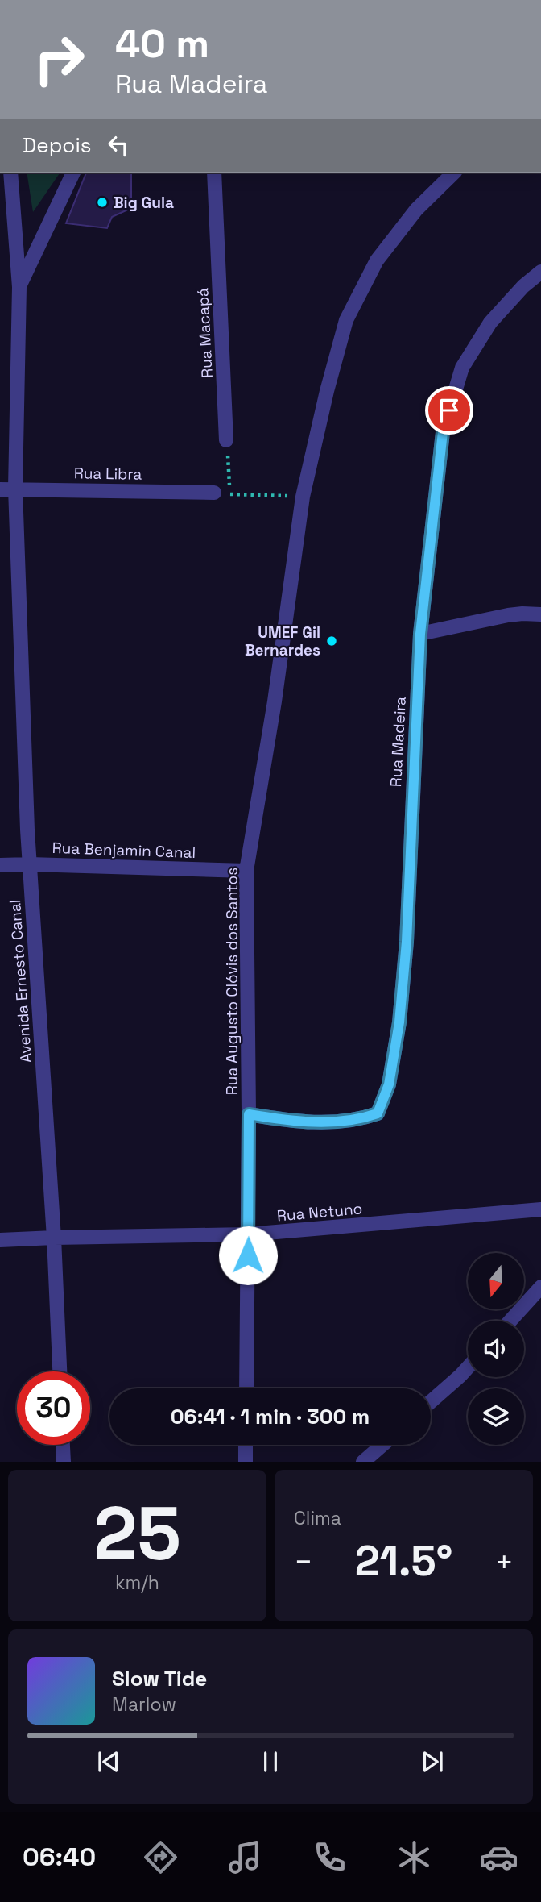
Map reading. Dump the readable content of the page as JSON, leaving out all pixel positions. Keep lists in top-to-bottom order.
{
  "streets": {
    "street": [
      "Rua Macapá",
      "Rua Libra",
      "Rua Madeira",
      "Rua Benjamin Canal",
      "Avenida Ernesto Canal",
      "Rua Augusto Clóvis dos Santos",
      "Rua Netuno"
    ]
  },
  "crossings": [
    ["Rua Libra", "Avenida Ernesto Canal"],
    ["Rua Madeira", "Rua Augusto Clóvis dos Santos"],
    ["Rua Benjamin Canal", "Avenida Ernesto Canal"],
    ["Rua Benjamin Canal", "Rua Augusto Clóvis dos Santos"],
    ["Avenida Ernesto Canal", "Rua Netuno"],
    ["Rua Augusto Clóvis dos Santos", "Rua Netuno"]
  ],
  "places": ["Big Gula", "UMEF Gil Bernardes"],
  "north": "bottom",
  "page": {
    "turn": ["40 m", "Rua Madeira"],
    "then": "Depois",
    "limit": "30",
    "trip": "06:41 · 1 min · 300 m",
    "tile": [
      ["25", "km/h"],
      "Clima"
    ],
    "heat": ["−", "21.5°", "+"],
    "song": ["Slow Tide", "Marlow"],
    "tabs": "06:40"
  }
}
